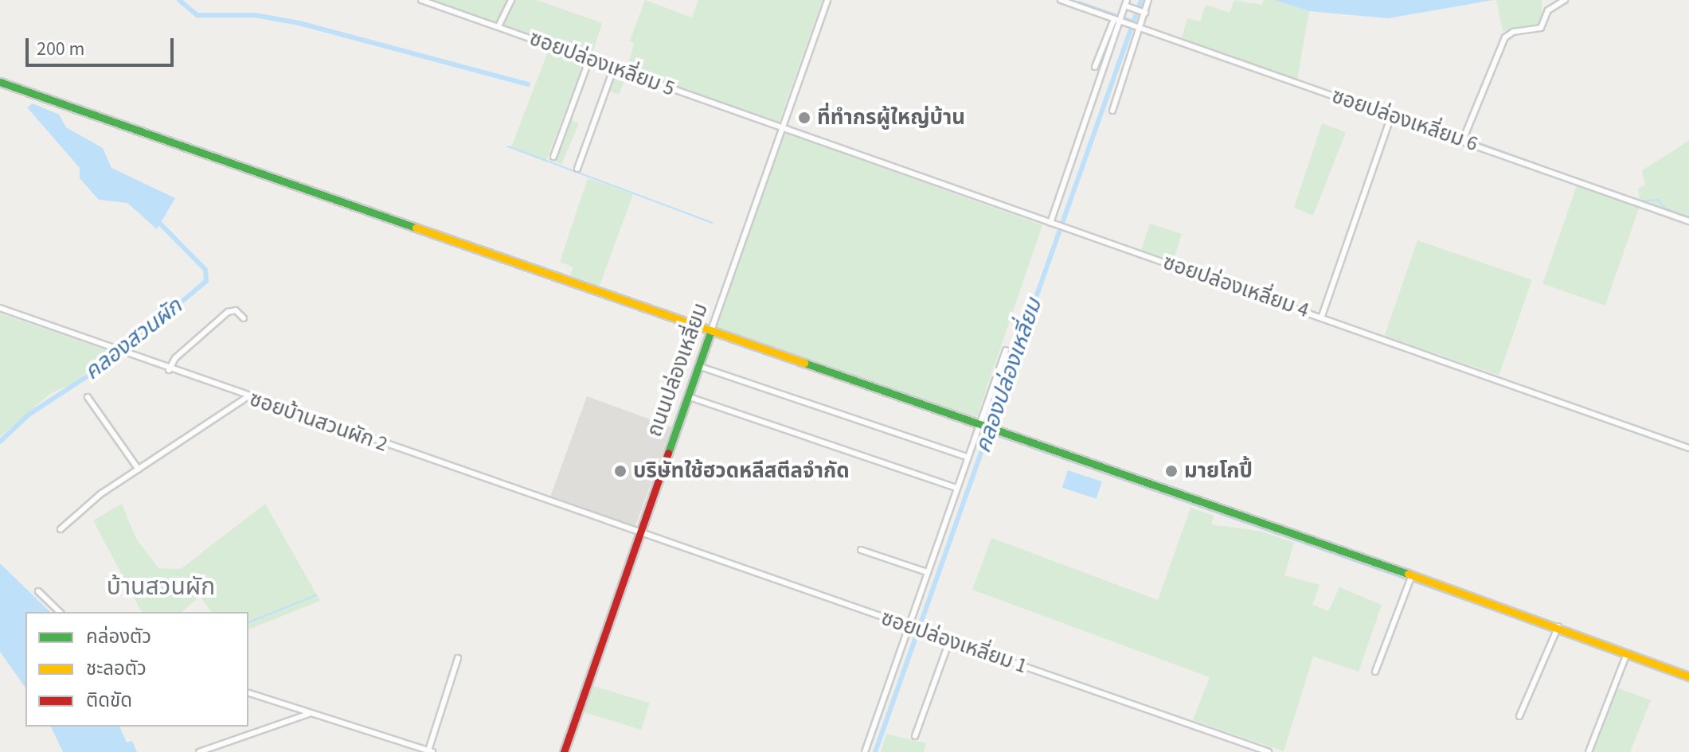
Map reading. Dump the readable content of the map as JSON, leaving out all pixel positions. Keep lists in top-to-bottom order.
{
  "streets": {
    "street": [
      "ซอยปล่องเหลี่ยม 5",
      "ซอยปล่องเหลี่ยม 6",
      "ซอยปล่องเหลี่ยม 4",
      "ถนนปล่องเหลี่ยม",
      "ซอยบ้านสวนผัก 2",
      "ซอยปล่องเหลี่ยม 1"
    ]
  },
  "crossings": [
    ["ซอยปล่องเหลี่ยม 5", "ซอยปล่องเหลี่ยม 4"],
    ["ซอยปล่องเหลี่ยม 5", "ถนนปล่องเหลี่ยม"],
    ["ซอยปล่องเหลี่ยม 4", "ถนนปล่องเหลี่ยม"],
    ["ถนนปล่องเหลี่ยม", "ซอยบ้านสวนผัก 2"],
    ["ถนนปล่องเหลี่ยม", "ซอยปล่องเหลี่ยม 1"],
    ["ซอยบ้านสวนผัก 2", "ซอยปล่องเหลี่ยม 1"]
  ],
  "districts": ["บ้านสวนผัก"],
  "water": ["คลองสวนผัก", "คลองปล่องเหลี่ยม"],
  "places": ["ที่ทำกรผู้ใหญ่บ้าน", "บริษัทใช้ฮวดหลีสตีลจำกัด", "มายโกปี้"],
  "legend": ["คล่องตัว", "ชะลอตัว", "ติดขัด"],
  "scale_bar": "200 m"
}
